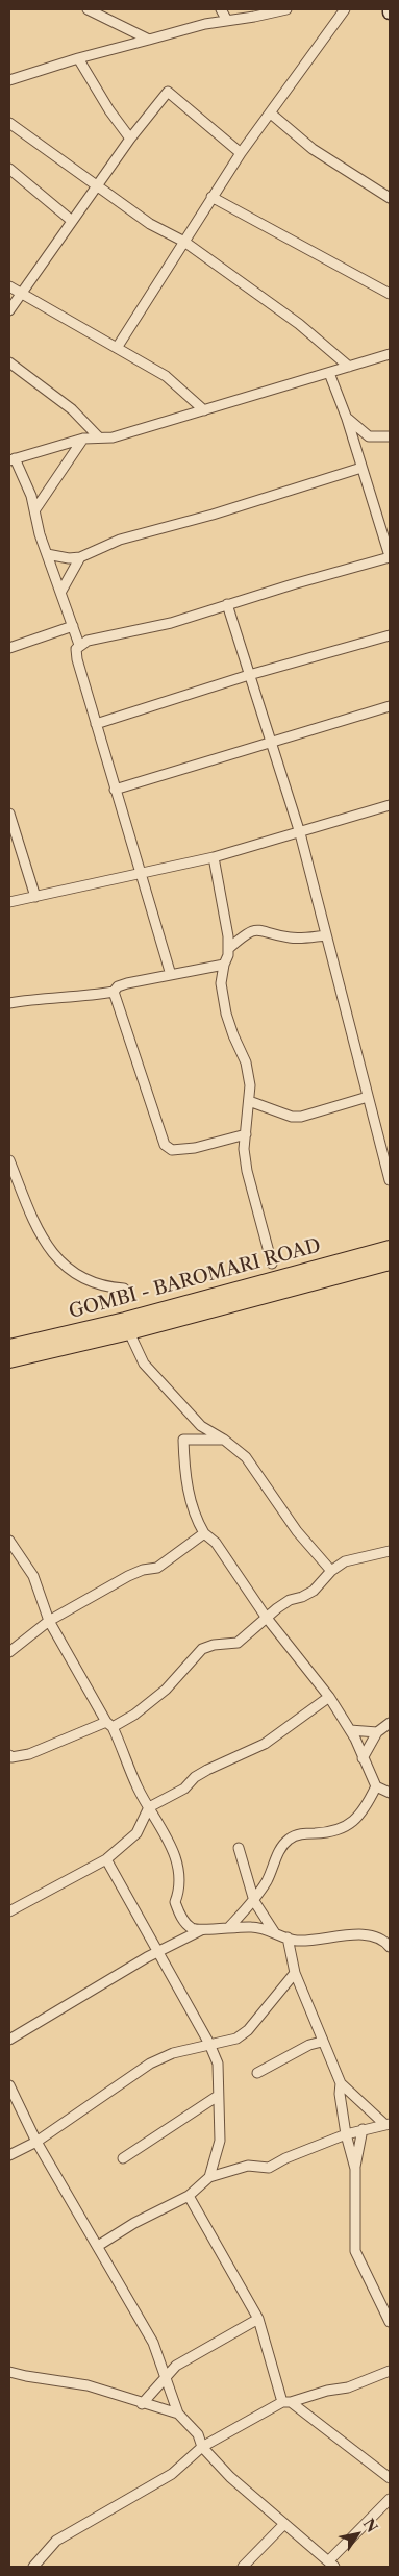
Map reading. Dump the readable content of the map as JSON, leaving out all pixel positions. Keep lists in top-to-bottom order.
{
  "streets": {
    "main road": ["GOMBI - BAROMARI ROAD"]
  },
  "north": "top right"
}
